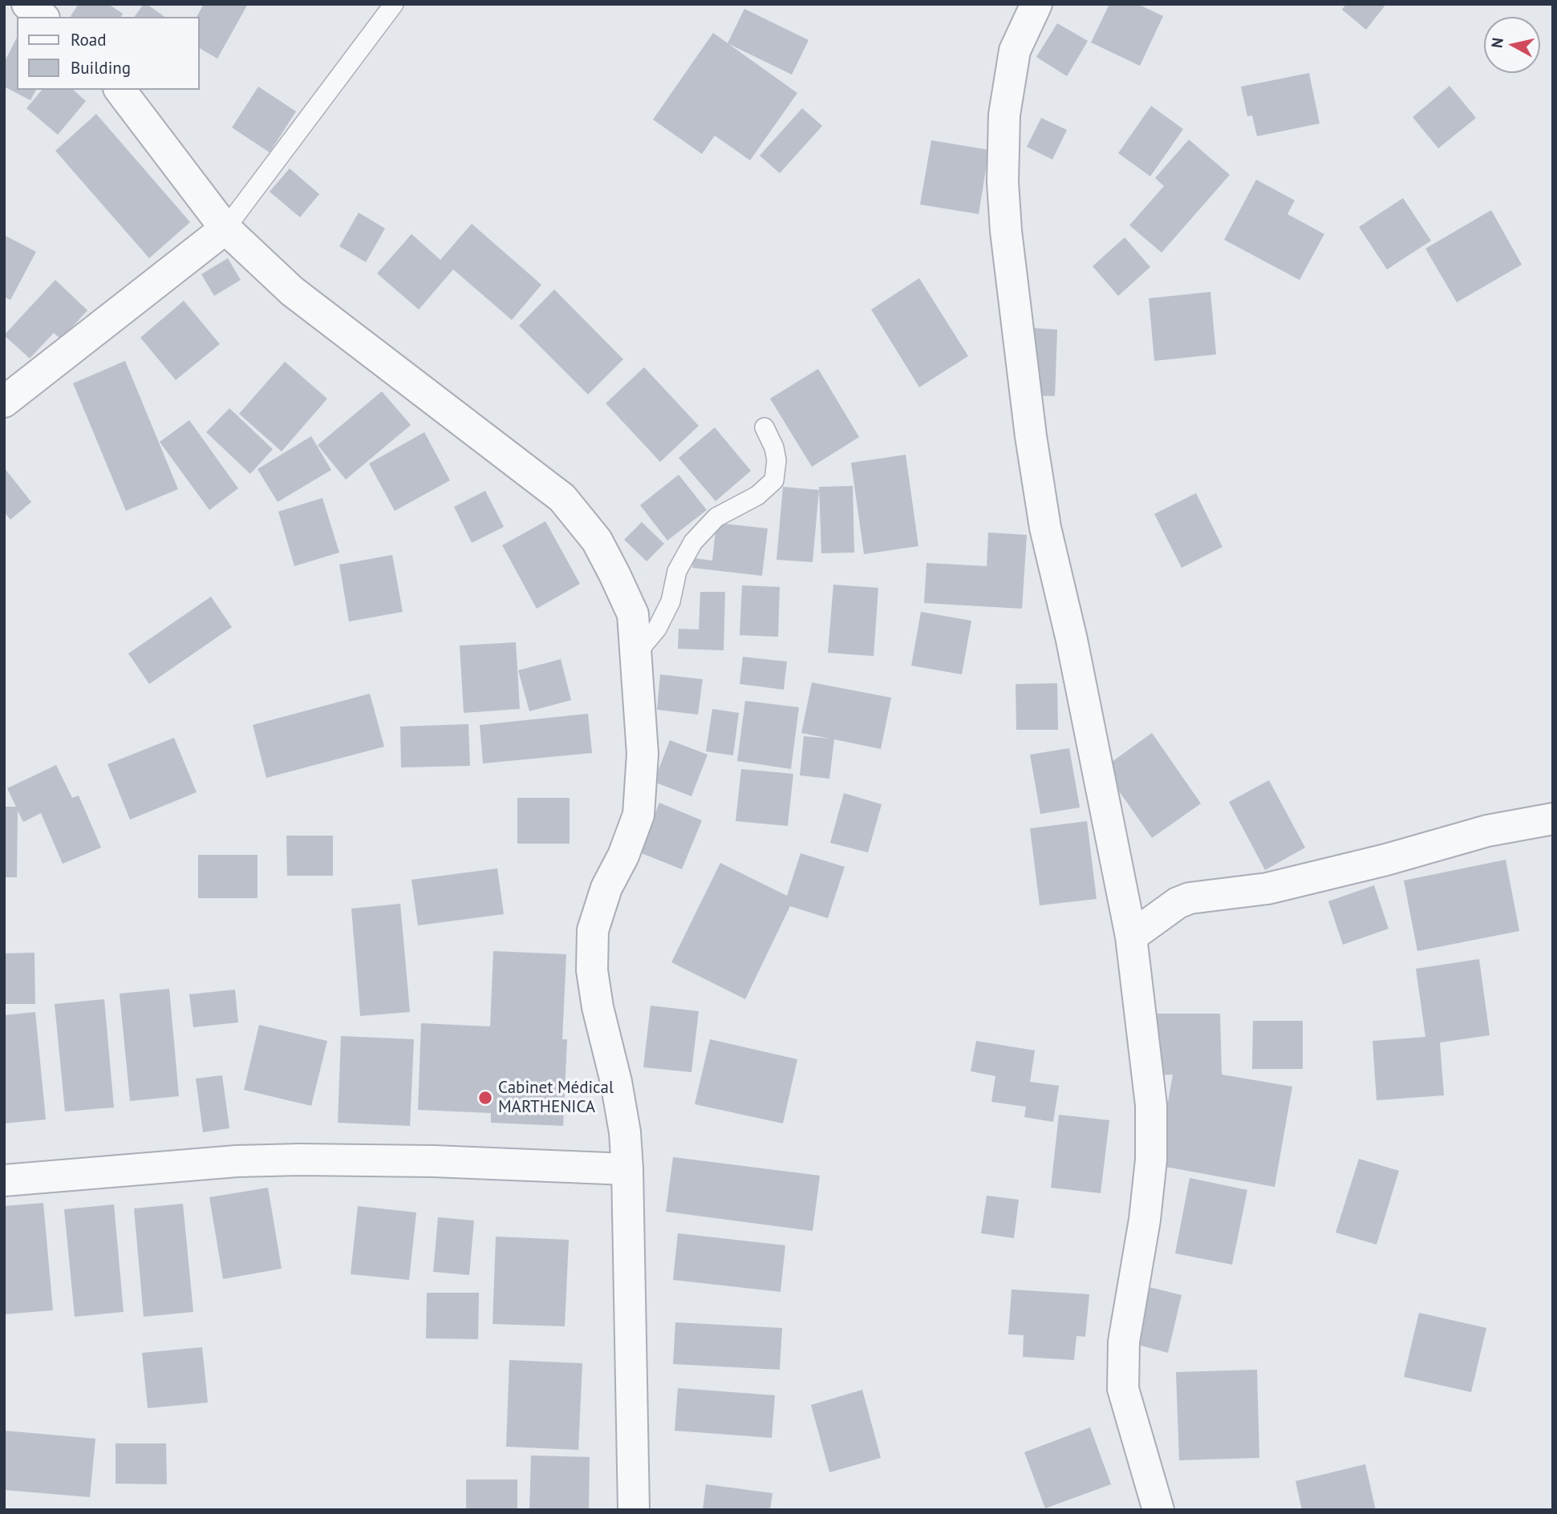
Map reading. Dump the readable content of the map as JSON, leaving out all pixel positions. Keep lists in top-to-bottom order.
{
  "places": ["Cabinet Médical MARTHENICA"],
  "legend": ["Road", "Building"],
  "north": "left"
}
